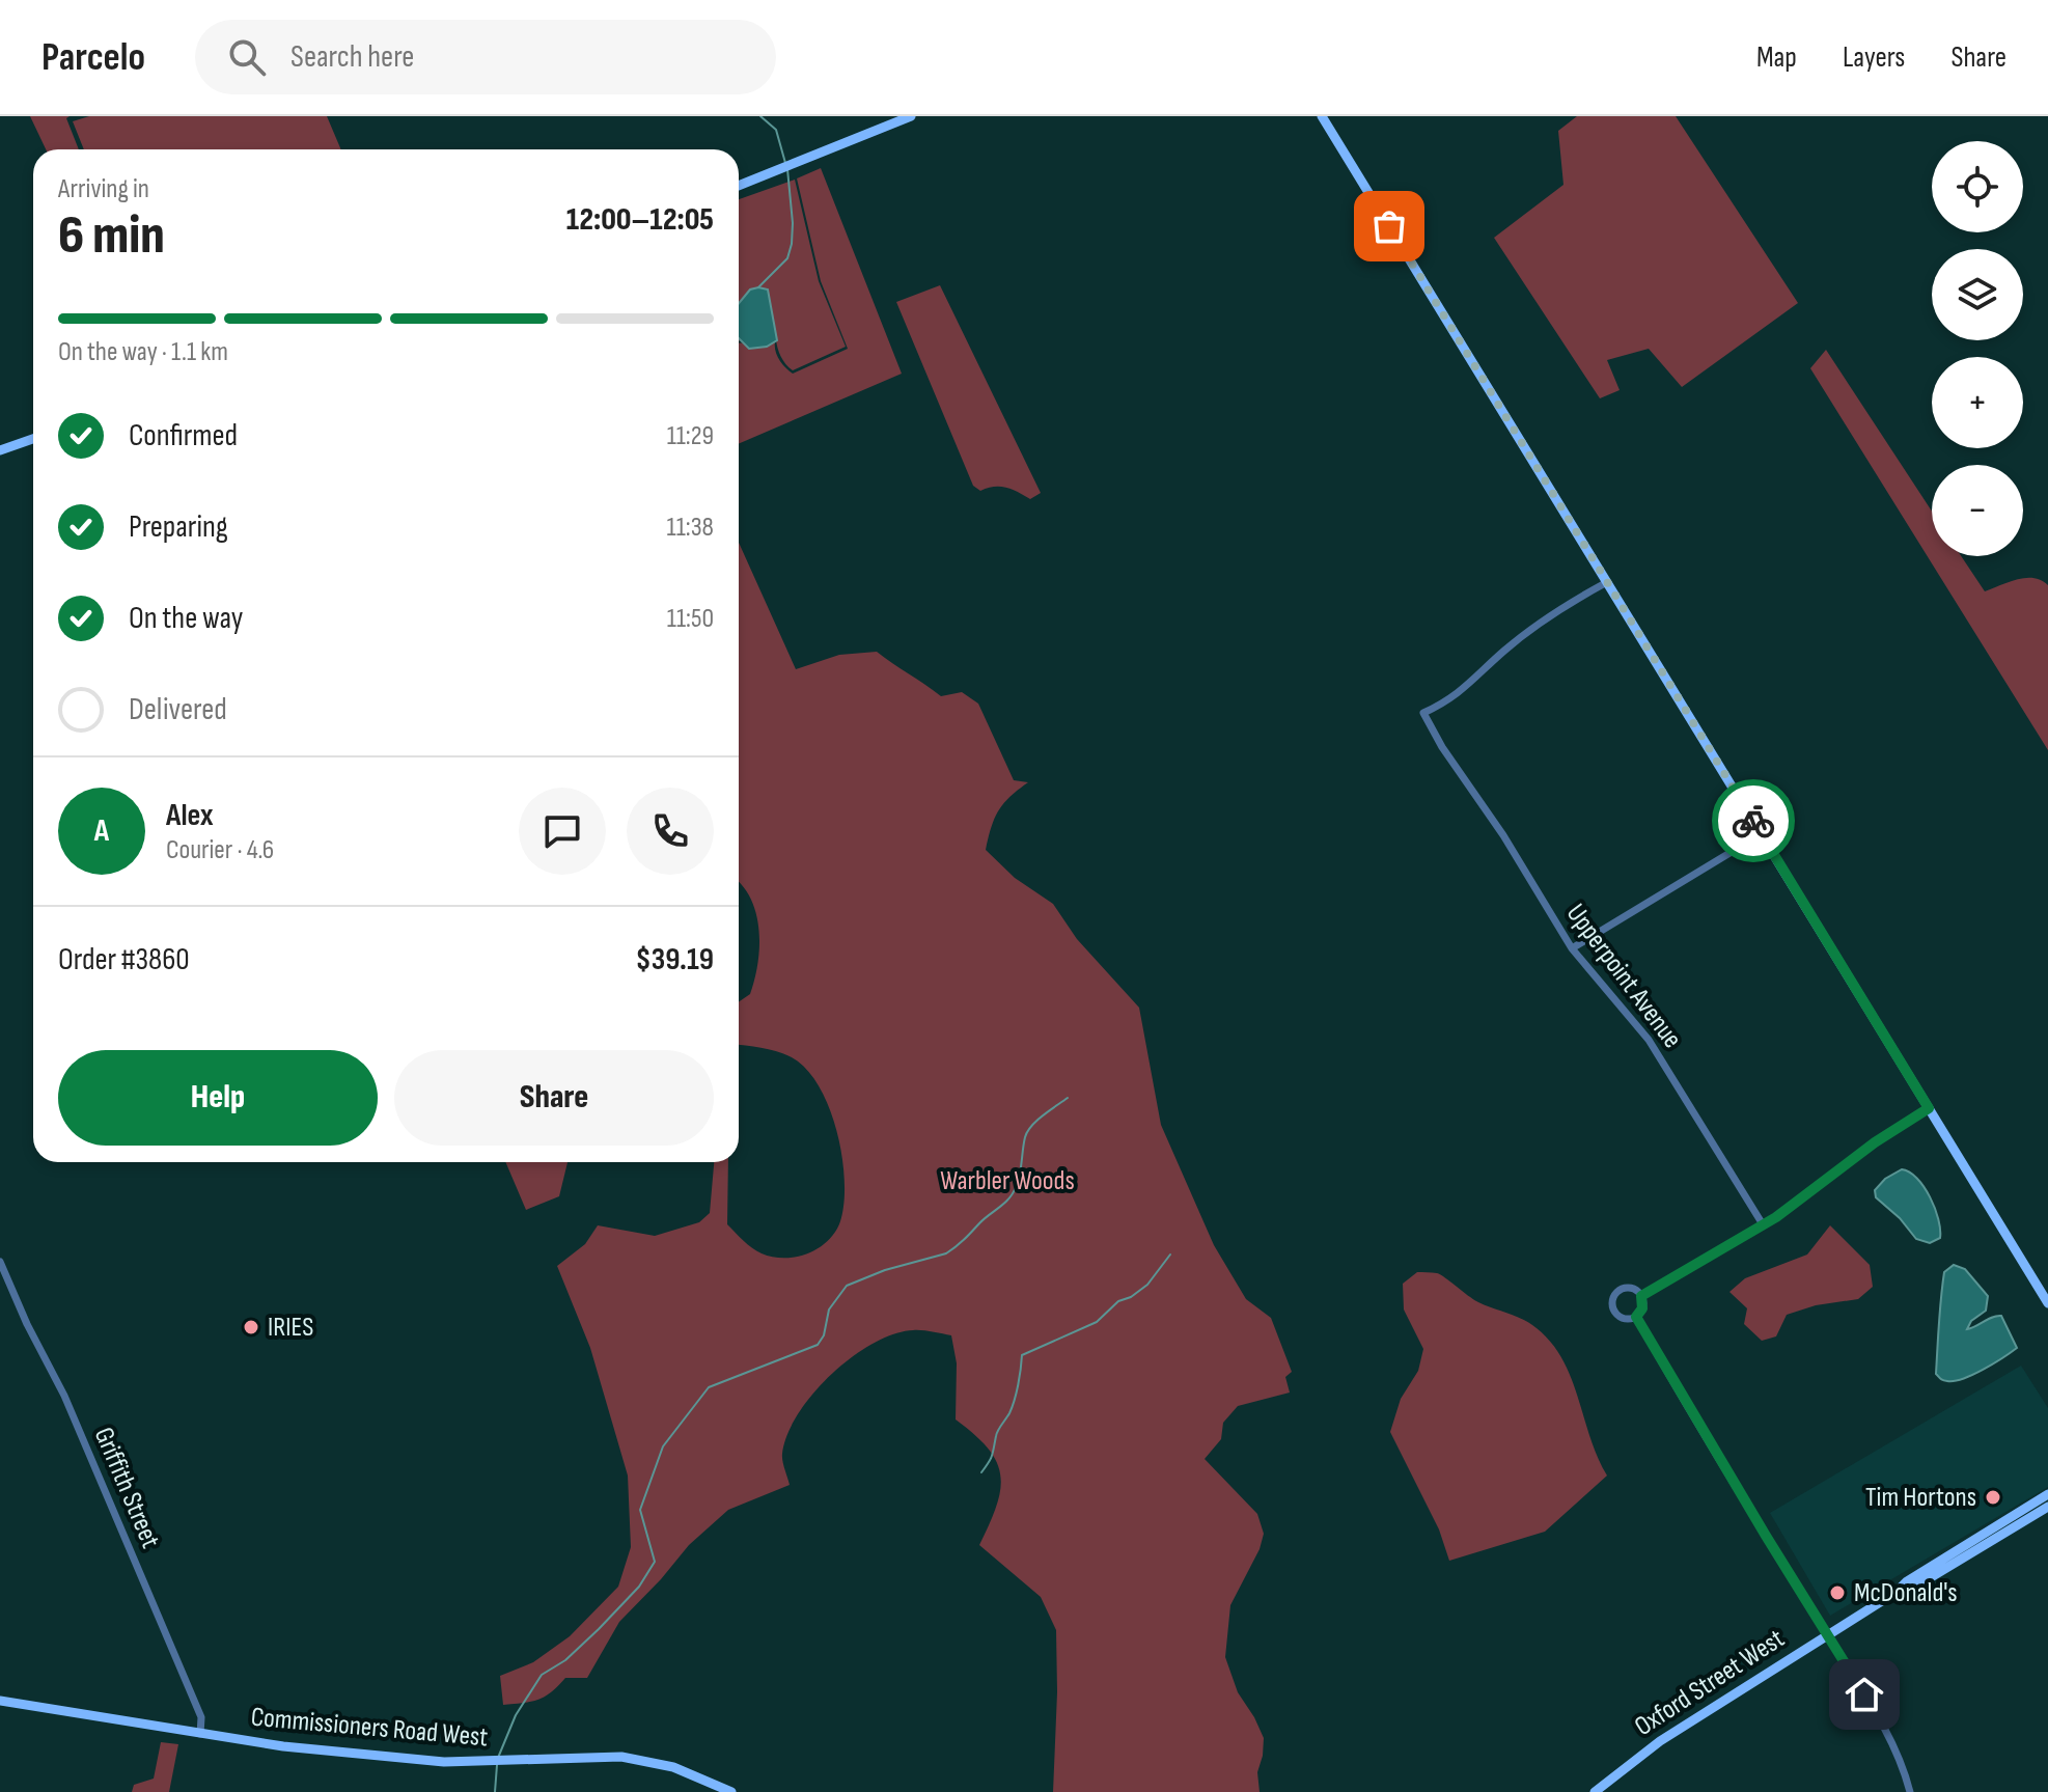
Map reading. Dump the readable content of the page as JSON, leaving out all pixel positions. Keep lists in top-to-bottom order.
{
  "streets": {
    "main road": ["Oxford Street West", "Commissioners Road West"],
    "street": ["Upperpoint Avenue", "Griffith Street"]
  },
  "crossings": [
    ["Griffith Street", "Commissioners Road West"]
  ],
  "parks": ["Warbler Woods"],
  "places": ["IRIES", "Tim Hortons", "McDonald's"],
  "page": {
    "header": "Parcelo",
    "search": "Search here",
    "nav": ["Map", "Layers", "Share"],
    "map_buttons": ["+", "−"],
    "heading": ["6 min", "Arriving in", "12:00–12:05"],
    "panel": [
      "Alex",
      "Courier · 4.6",
      "Order #3860",
      "$39.19"
    ],
    "bar": "On the way · 1.1 km",
    "list": [
      ["Confirmed", "11:29"],
      ["Preparing", "11:38"],
      ["On the way", "11:50"],
      "Delivered"
    ],
    "round": "A",
    "buttons": ["Help", "Share"]
  }
}
